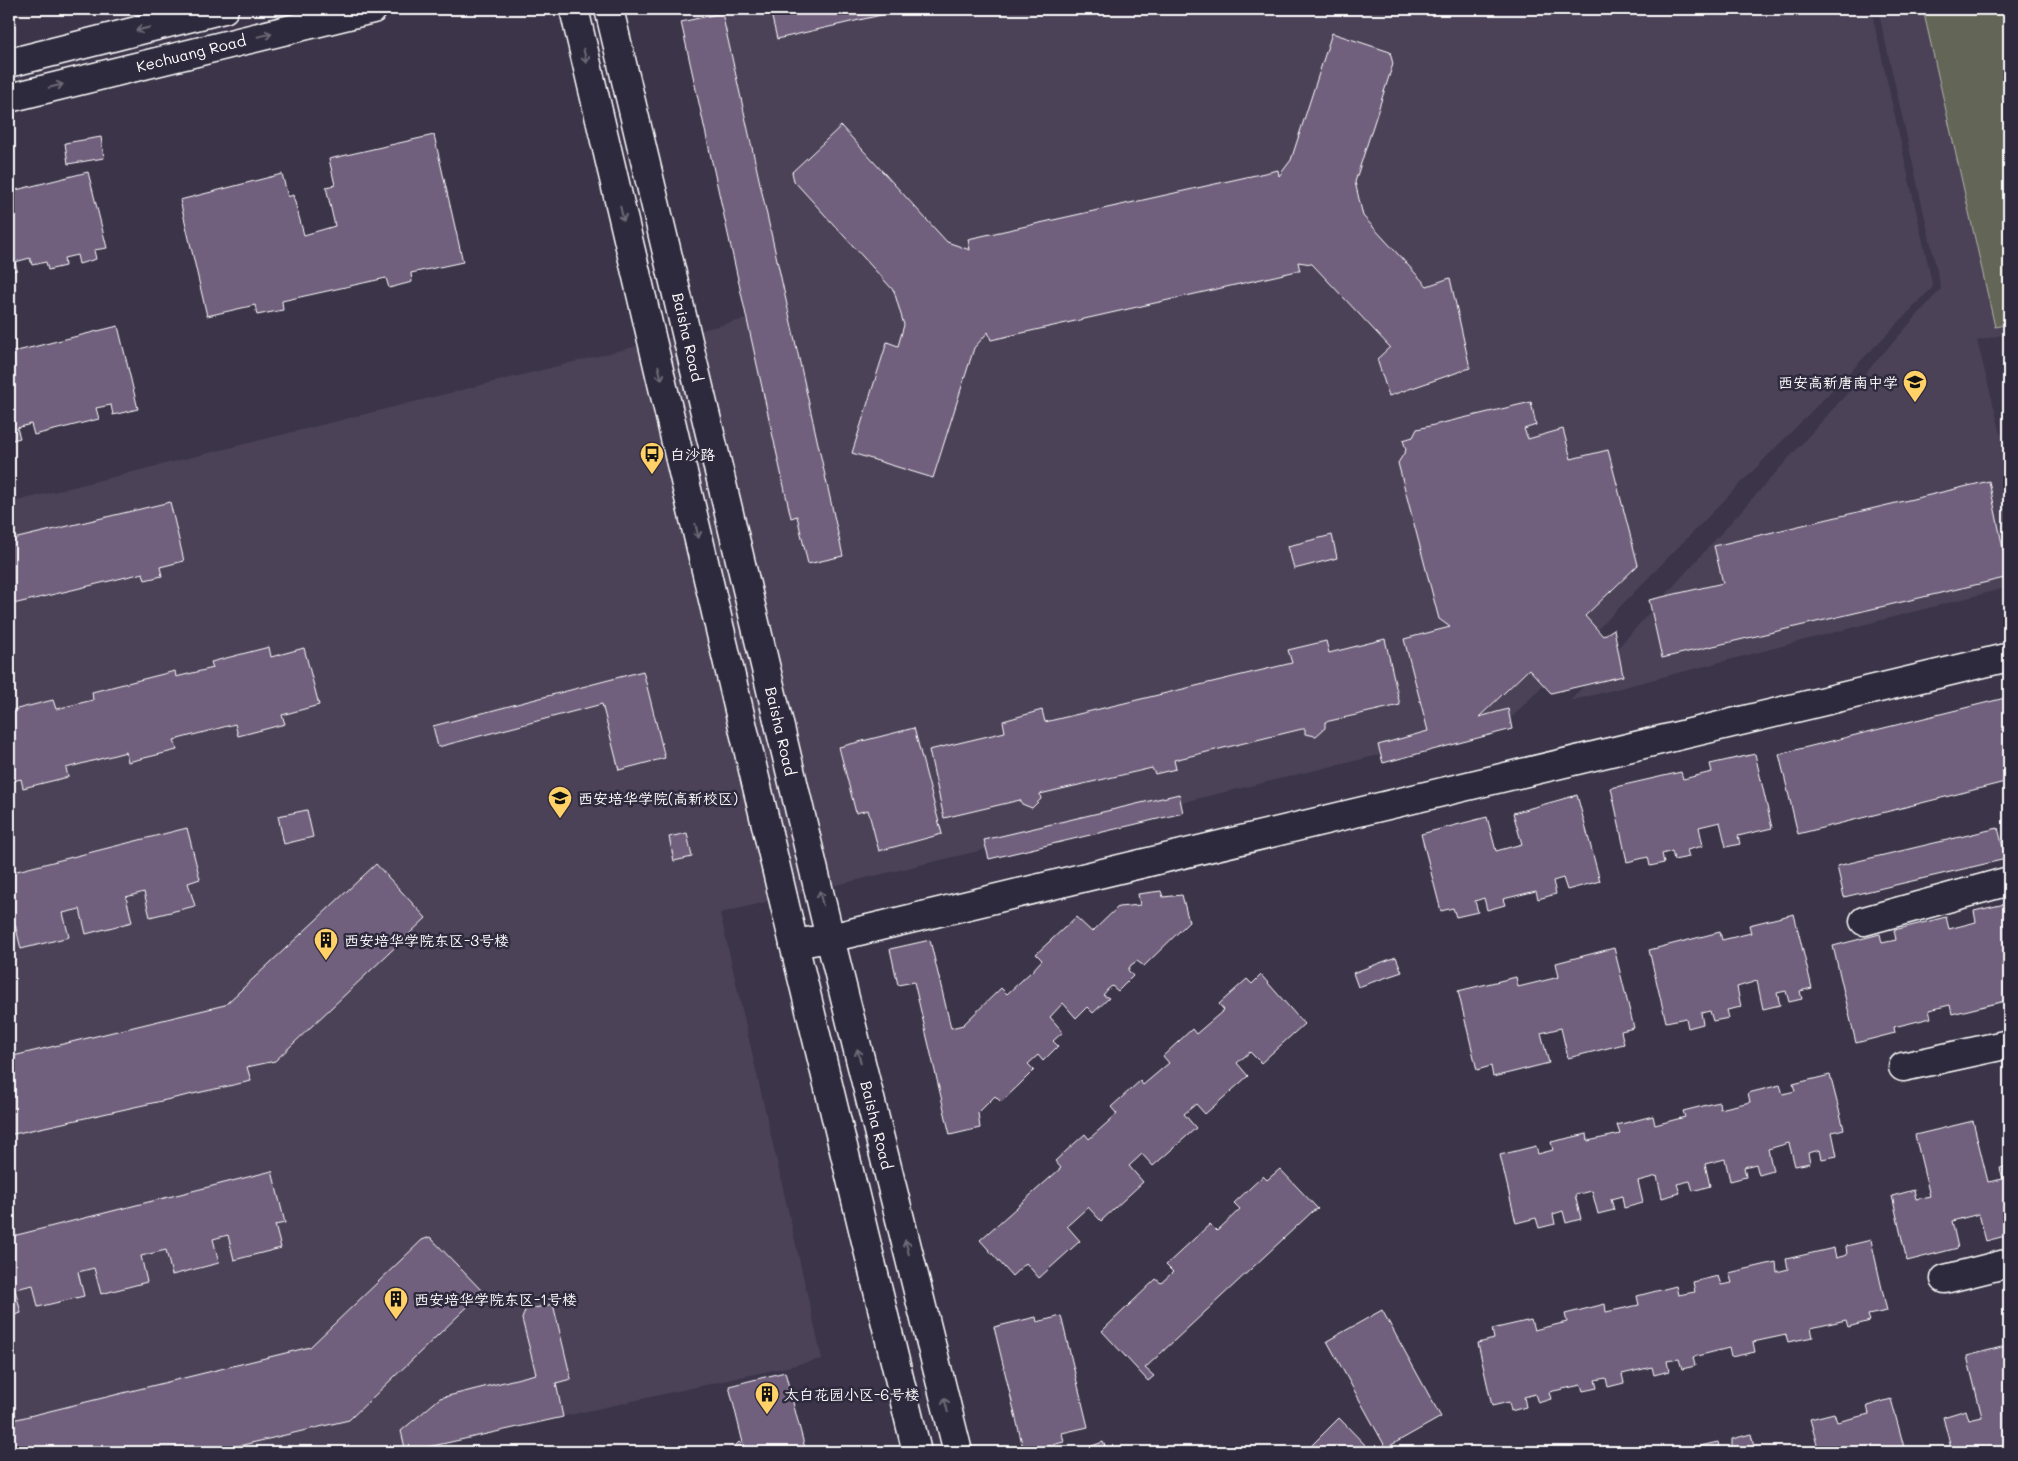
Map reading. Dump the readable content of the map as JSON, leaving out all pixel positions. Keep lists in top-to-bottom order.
{
  "streets": {
    "street": ["Kechuang Road", "Baisha Road"]
  },
  "places": {
    "school or university": ["西安高新唐南中学", "西安培华学院(高新校区)"],
    "bus stop": ["白沙路"],
    "building": ["西安培华学院东区-3号楼", "西安培华学院东区-1号楼", "太白花园小区-6号楼"]
  }
}
